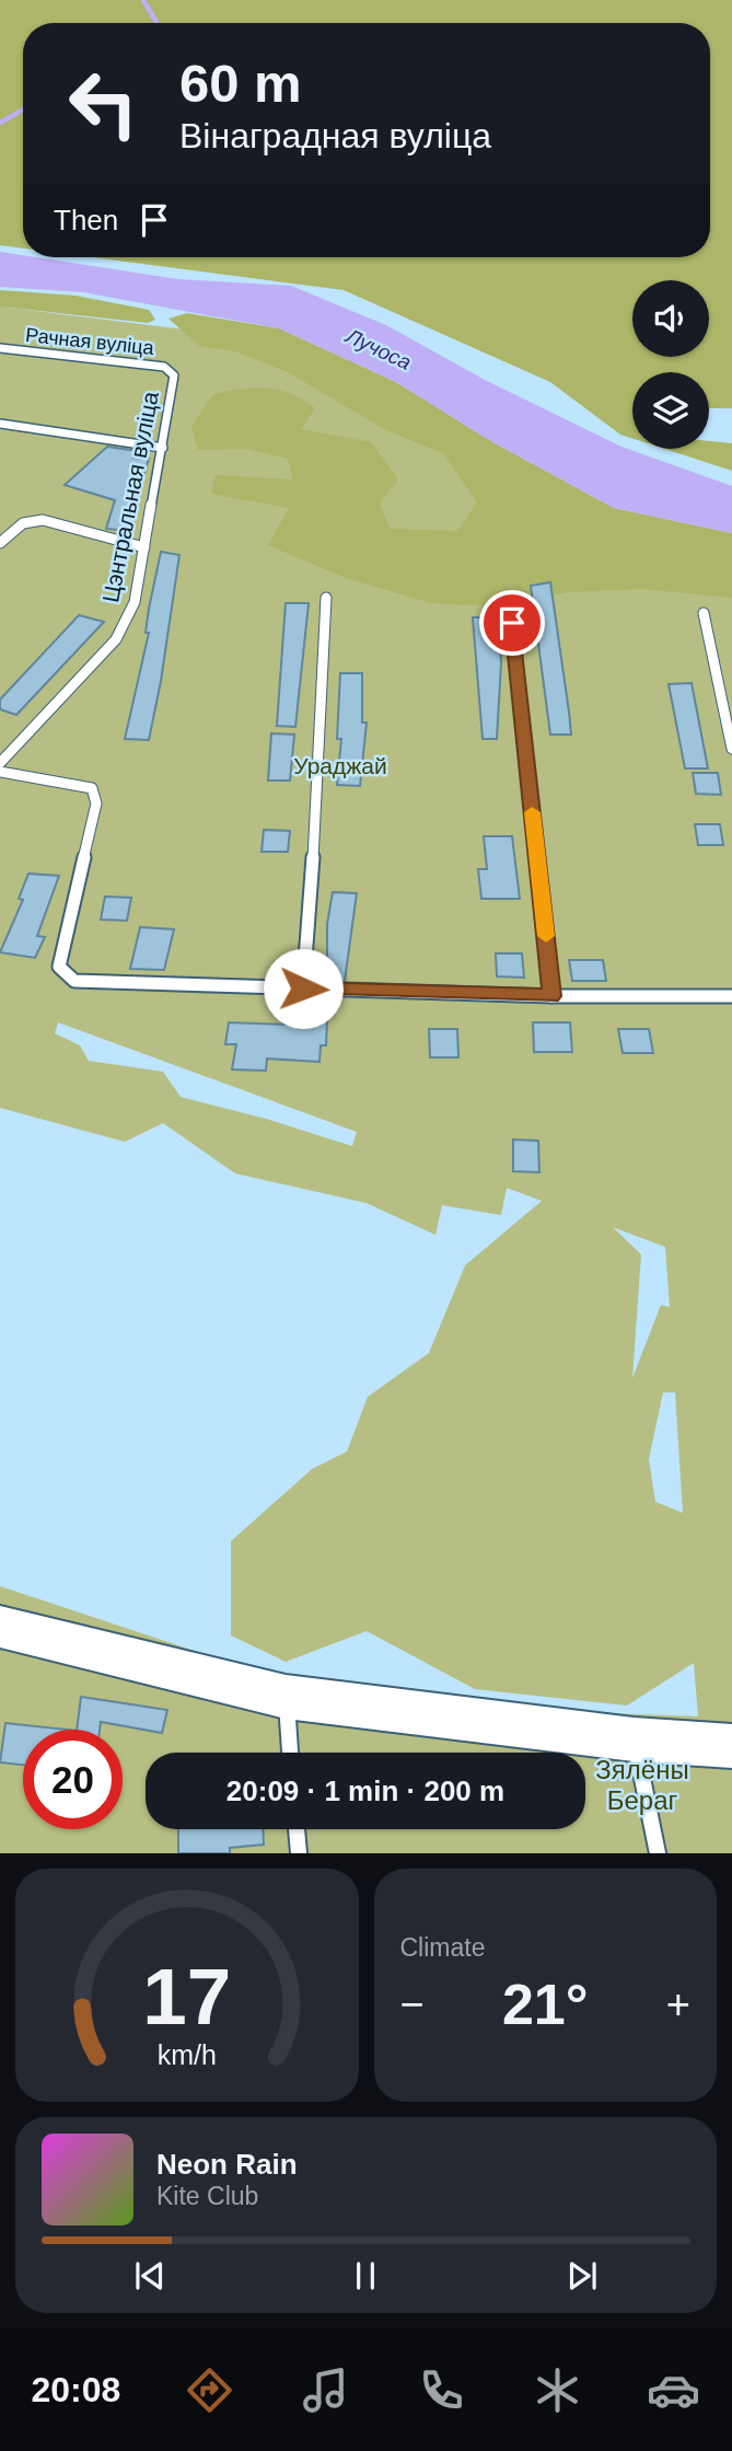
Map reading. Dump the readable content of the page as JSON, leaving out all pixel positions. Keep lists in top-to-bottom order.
{
  "streets": {
    "lane": ["Рачная вуліца", "Цэнтральная вуліца"]
  },
  "crossings": [
    ["Рачная вуліца", "Цэнтральная вуліца"]
  ],
  "water": ["Лучоса"],
  "parks": ["Ураджай", "Зялёны Бераг"],
  "page": {
    "turn": ["60 m", "Вінаградная вуліца"],
    "then": "Then",
    "limit": "20",
    "trip": "20:09 · 1 min · 200 m",
    "tile": "Climate",
    "heat": ["−", "21°", "+"],
    "song": ["Neon Rain", "Kite Club"],
    "tabs": "20:08",
    "gauge": ["17", "km/h"]
  }
}
